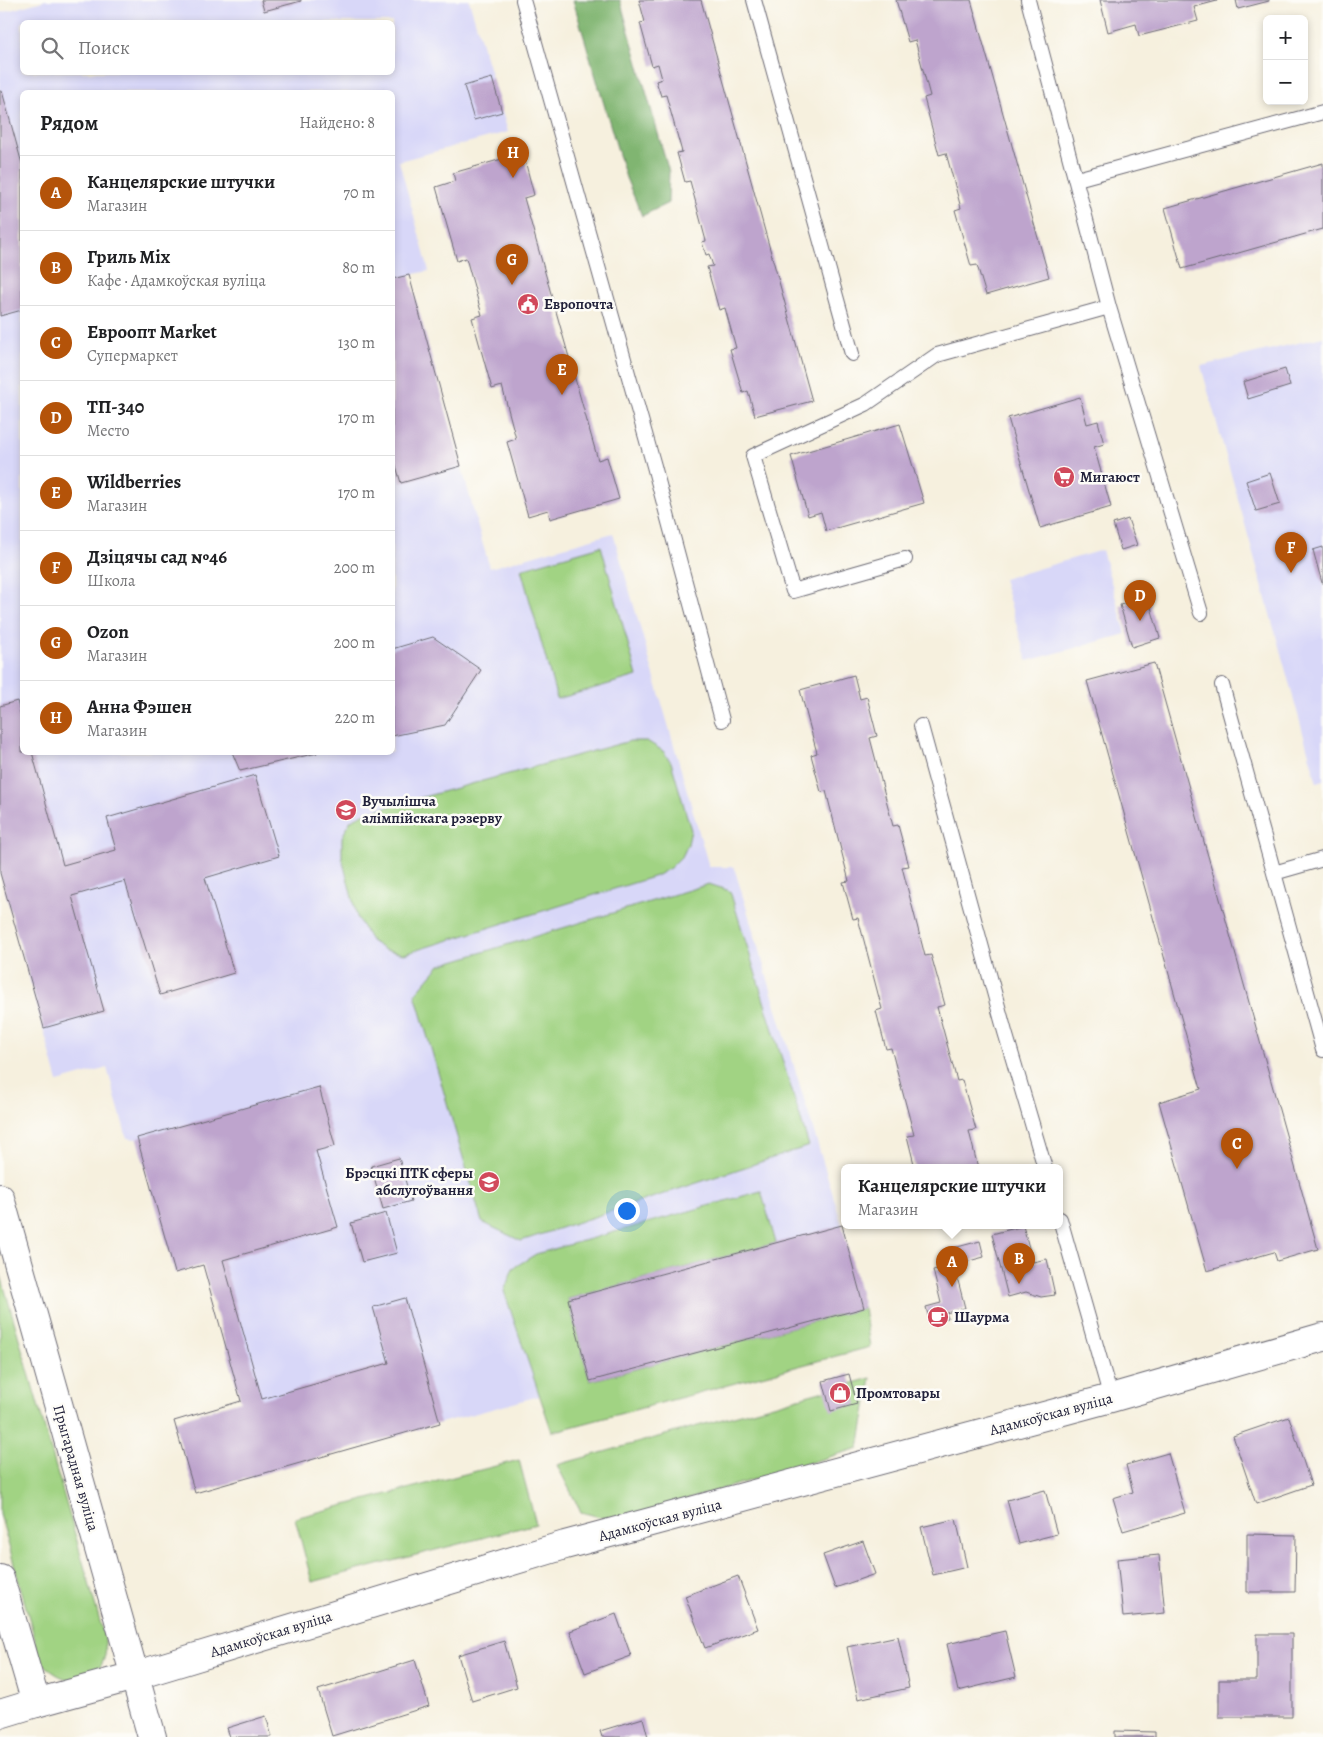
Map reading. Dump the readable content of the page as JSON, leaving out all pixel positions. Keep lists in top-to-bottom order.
{
  "streets": {
    "street": ["Адамкоўская вуліца", "Прыгарадная вуліца"]
  },
  "crossings": [
    ["Адамкоўская вуліца", "Прыгарадная вуліца"]
  ],
  "places": {
    "public building": ["Европочта"],
    "supermarket": ["Мигаюст"],
    "school or university": ["Вучылішча алімпійскага рэзерву", "Брэсцкі ПТК сферы абслугоўвання"],
    "cafe": ["Шаурма"],
    "shop": ["Промтовары"]
  },
  "page": {
    "map_buttons": ["+", "−"],
    "search": "Поиск",
    "heading": ["Рядом", "Найдено: 8"],
    "pins": [
      "H",
      "G",
      "E",
      "F",
      "D",
      "C",
      "B",
      "A"
    ],
    "list": [
      {
        "mark": "A",
        "name": "Канцелярские штучки",
        "note": "Магазин",
        "value": "70 m"
      },
      {
        "mark": "B",
        "name": "Гриль Mix",
        "note": "Кафе · Адамкоўская вуліца",
        "value": "80 m"
      },
      {
        "mark": "C",
        "name": "Евроопт Market",
        "note": "Супермаркет",
        "value": "130 m"
      },
      {
        "mark": "D",
        "name": "ТП-340",
        "note": "Место",
        "value": "170 m"
      },
      {
        "mark": "E",
        "name": "Wildberries",
        "note": "Магазин",
        "value": "170 m"
      },
      {
        "mark": "F",
        "name": "Дзіцячы сад №46",
        "note": "Школа",
        "value": "200 m"
      },
      {
        "mark": "G",
        "name": "Ozon",
        "note": "Магазин",
        "value": "200 m"
      },
      {
        "mark": "H",
        "name": "Анна Фэшен",
        "note": "Магазин",
        "value": "220 m"
      }
    ],
    "popup": ["Канцелярские штучки", "Магазин"]
  }
}
